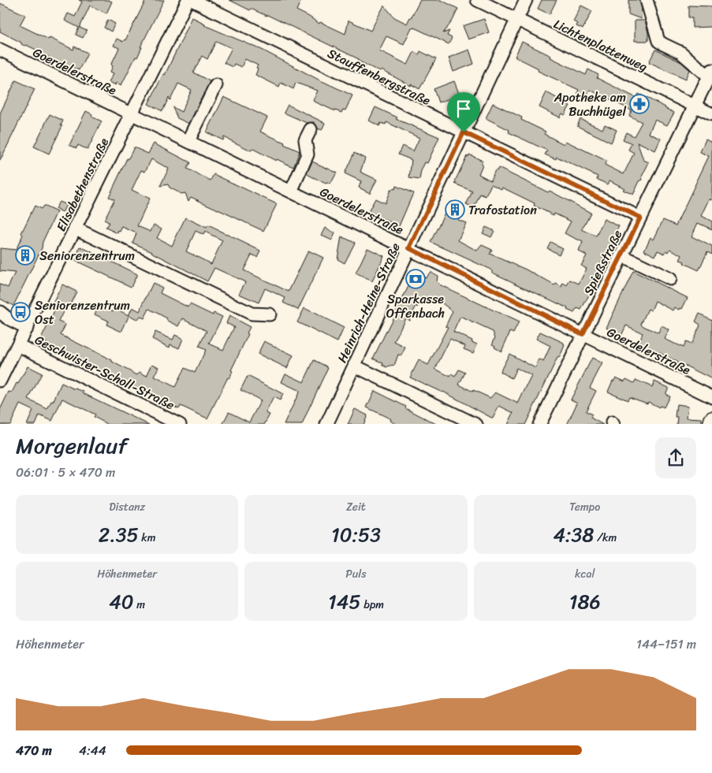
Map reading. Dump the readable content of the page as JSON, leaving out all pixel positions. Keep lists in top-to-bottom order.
{
  "streets": {
    "street": [
      "Lichtenplattenweg",
      "Goerdelerstraße",
      "Stauffenbergstraße",
      "Elisabethenstraße",
      "Spießstraße",
      "Heinrich-Heine-Straße",
      "Geschwister-Scholl-Straße"
    ]
  },
  "crossings": [
    ["Lichtenplattenweg", "Spießstraße"],
    ["Lichtenplattenweg", "Heinrich-Heine-Straße"],
    ["Goerdelerstraße", "Elisabethenstraße"],
    ["Goerdelerstraße", "Spießstraße"],
    ["Goerdelerstraße", "Heinrich-Heine-Straße"],
    ["Stauffenbergstraße", "Spießstraße"],
    ["Stauffenbergstraße", "Heinrich-Heine-Straße"],
    ["Elisabethenstraße", "Geschwister-Scholl-Straße"]
  ],
  "places": {
    "pharmacy": ["Apotheke am Buchhügel"],
    "building": ["Trafostation", "Seniorenzentrum"],
    "bank": ["Sparkasse Offenbach"],
    "bus stop": ["Seniorenzentrum Ost"]
  },
  "page": {
    "heading": ["Morgenlauf", "06:01 · 5 × 470 m"],
    "stats": [
      ["Distanz", "2.35 km"],
      ["Zeit", "10:53"],
      ["Tempo", "4:38 /km"],
      ["Höhenmeter", "40 m"],
      ["Puls", "145 bpm"],
      ["kcal", "186"]
    ],
    "chart": ["Höhenmeter", "144–151 m"],
    "list": [
      {
        "name": "470 m",
        "note": "4:44"
      }
    ]
  }
}
